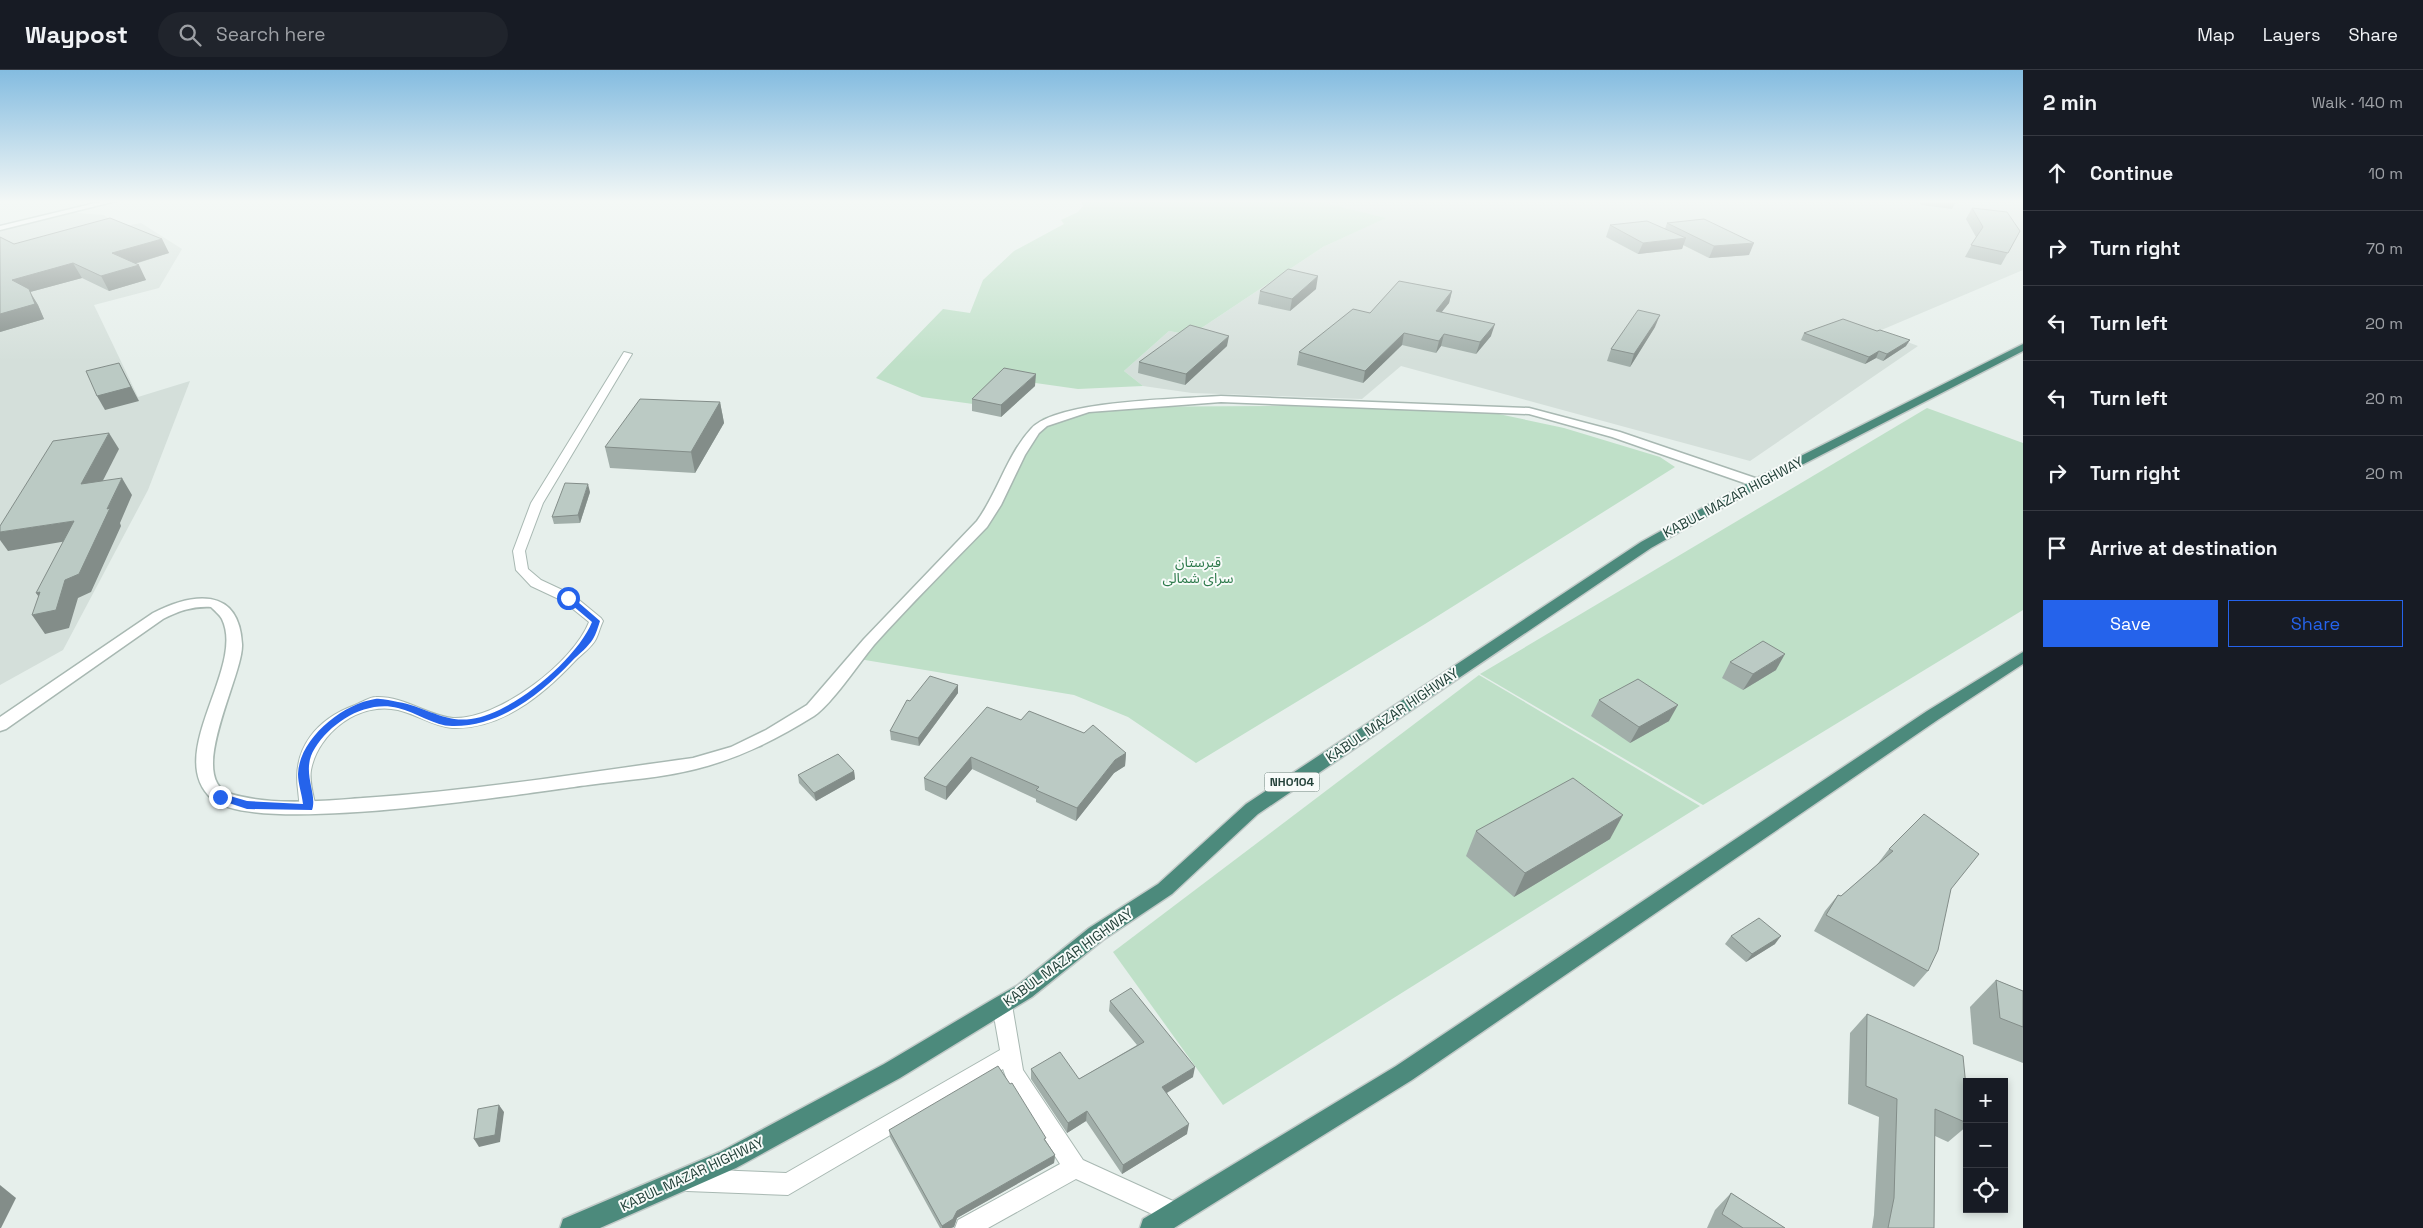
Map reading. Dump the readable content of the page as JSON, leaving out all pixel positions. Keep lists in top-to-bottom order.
{
  "streets": {
    "highway": ["KABUL MAZAR HIGHWAY", "NH0104"]
  },
  "parks": ["قبرستان سرای شمالی"],
  "page": {
    "header": "Waypost",
    "search": "Search here",
    "nav": ["Map", "Layers", "Share"],
    "heading": ["2 min", "Walk · 140 m"],
    "list": [
      ["Continue", "10 m"],
      ["Turn right", "70 m"],
      ["Turn left", "20 m"],
      ["Turn left", "20 m"],
      ["Turn right", "20 m"],
      "Arrive at destination"
    ],
    "buttons": ["Save", "Share"],
    "map_buttons": ["+", "−"]
  }
}
